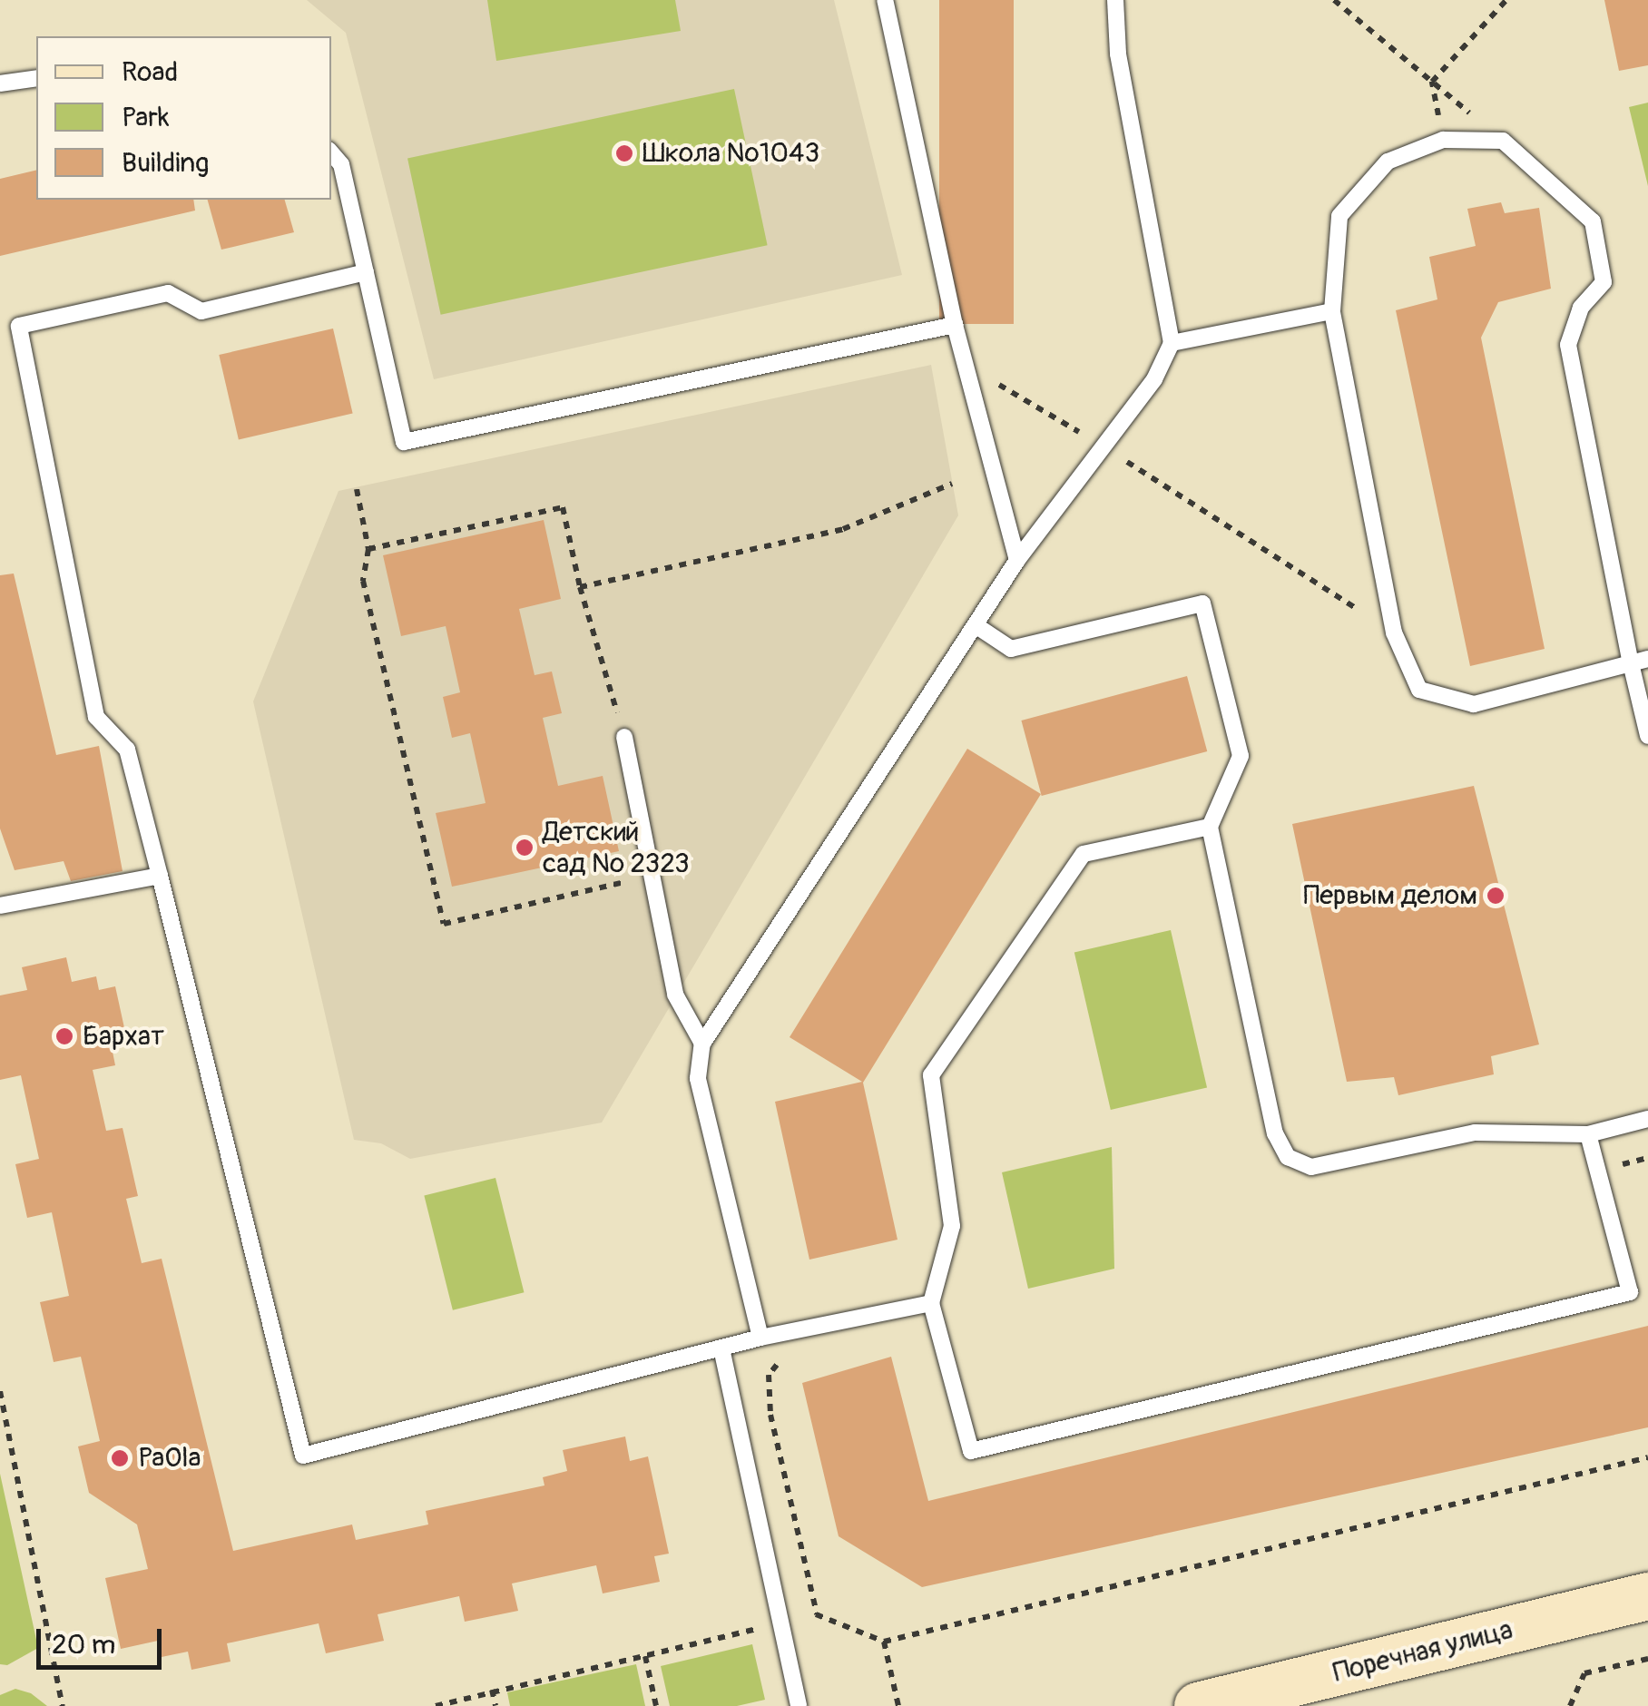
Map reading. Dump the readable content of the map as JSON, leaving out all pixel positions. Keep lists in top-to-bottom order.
{
  "streets": {
    "main road": ["Поречная улица"]
  },
  "places": [
    "Школа №1043",
    "Детский сад № 2323",
    "Первым делом",
    "Бархат",
    "PaOla"
  ],
  "legend": ["Road", "Park", "Building"],
  "scale_bar": "20 m"
}
